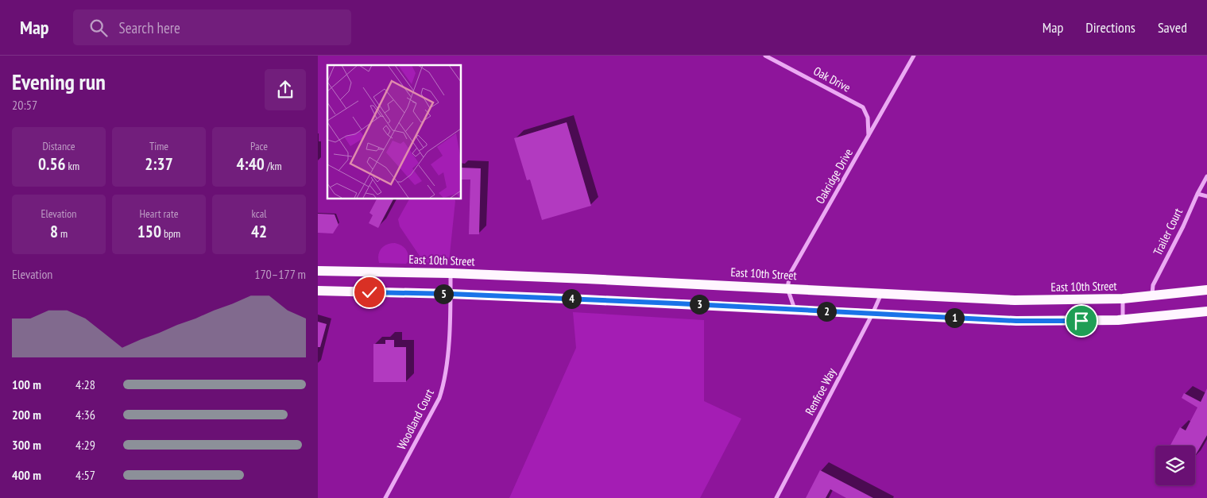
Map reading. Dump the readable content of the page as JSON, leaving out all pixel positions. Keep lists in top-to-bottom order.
{
  "streets": {
    "main road": ["East 10th Street"],
    "street": [
      "Oak Drive",
      "Oakridge Drive",
      "Trailer Court",
      "Renfroe Way",
      "Woodland Court"
    ]
  },
  "crossings": [
    ["Oak Drive", "Oakridge Drive"],
    ["Oakridge Drive", "East 10th Street"],
    ["Trailer Court", "East 10th Street"],
    ["East 10th Street", "Renfroe Way"],
    ["East 10th Street", "Woodland Court"]
  ],
  "page": {
    "header": "Map",
    "search": "Search here",
    "nav": ["Map", "Directions", "Saved"],
    "heading": ["Evening run", "20:57"],
    "stats": [
      ["Distance", "0.56 km"],
      ["Time", "2:37"],
      ["Pace", "4:40 /km"],
      ["Elevation", "8 m"],
      ["Heart rate", "150 bpm"],
      ["kcal", "42"]
    ],
    "chart": ["Elevation", "170–177 m"],
    "pins": [
      "5",
      "4",
      "3",
      "2",
      "1"
    ],
    "list": [
      {
        "name": "100 m",
        "note": "4:28"
      },
      {
        "name": "200 m",
        "note": "4:36"
      },
      {
        "name": "300 m",
        "note": "4:29"
      },
      {
        "name": "400 m",
        "note": "4:57"
      }
    ]
  }
}
